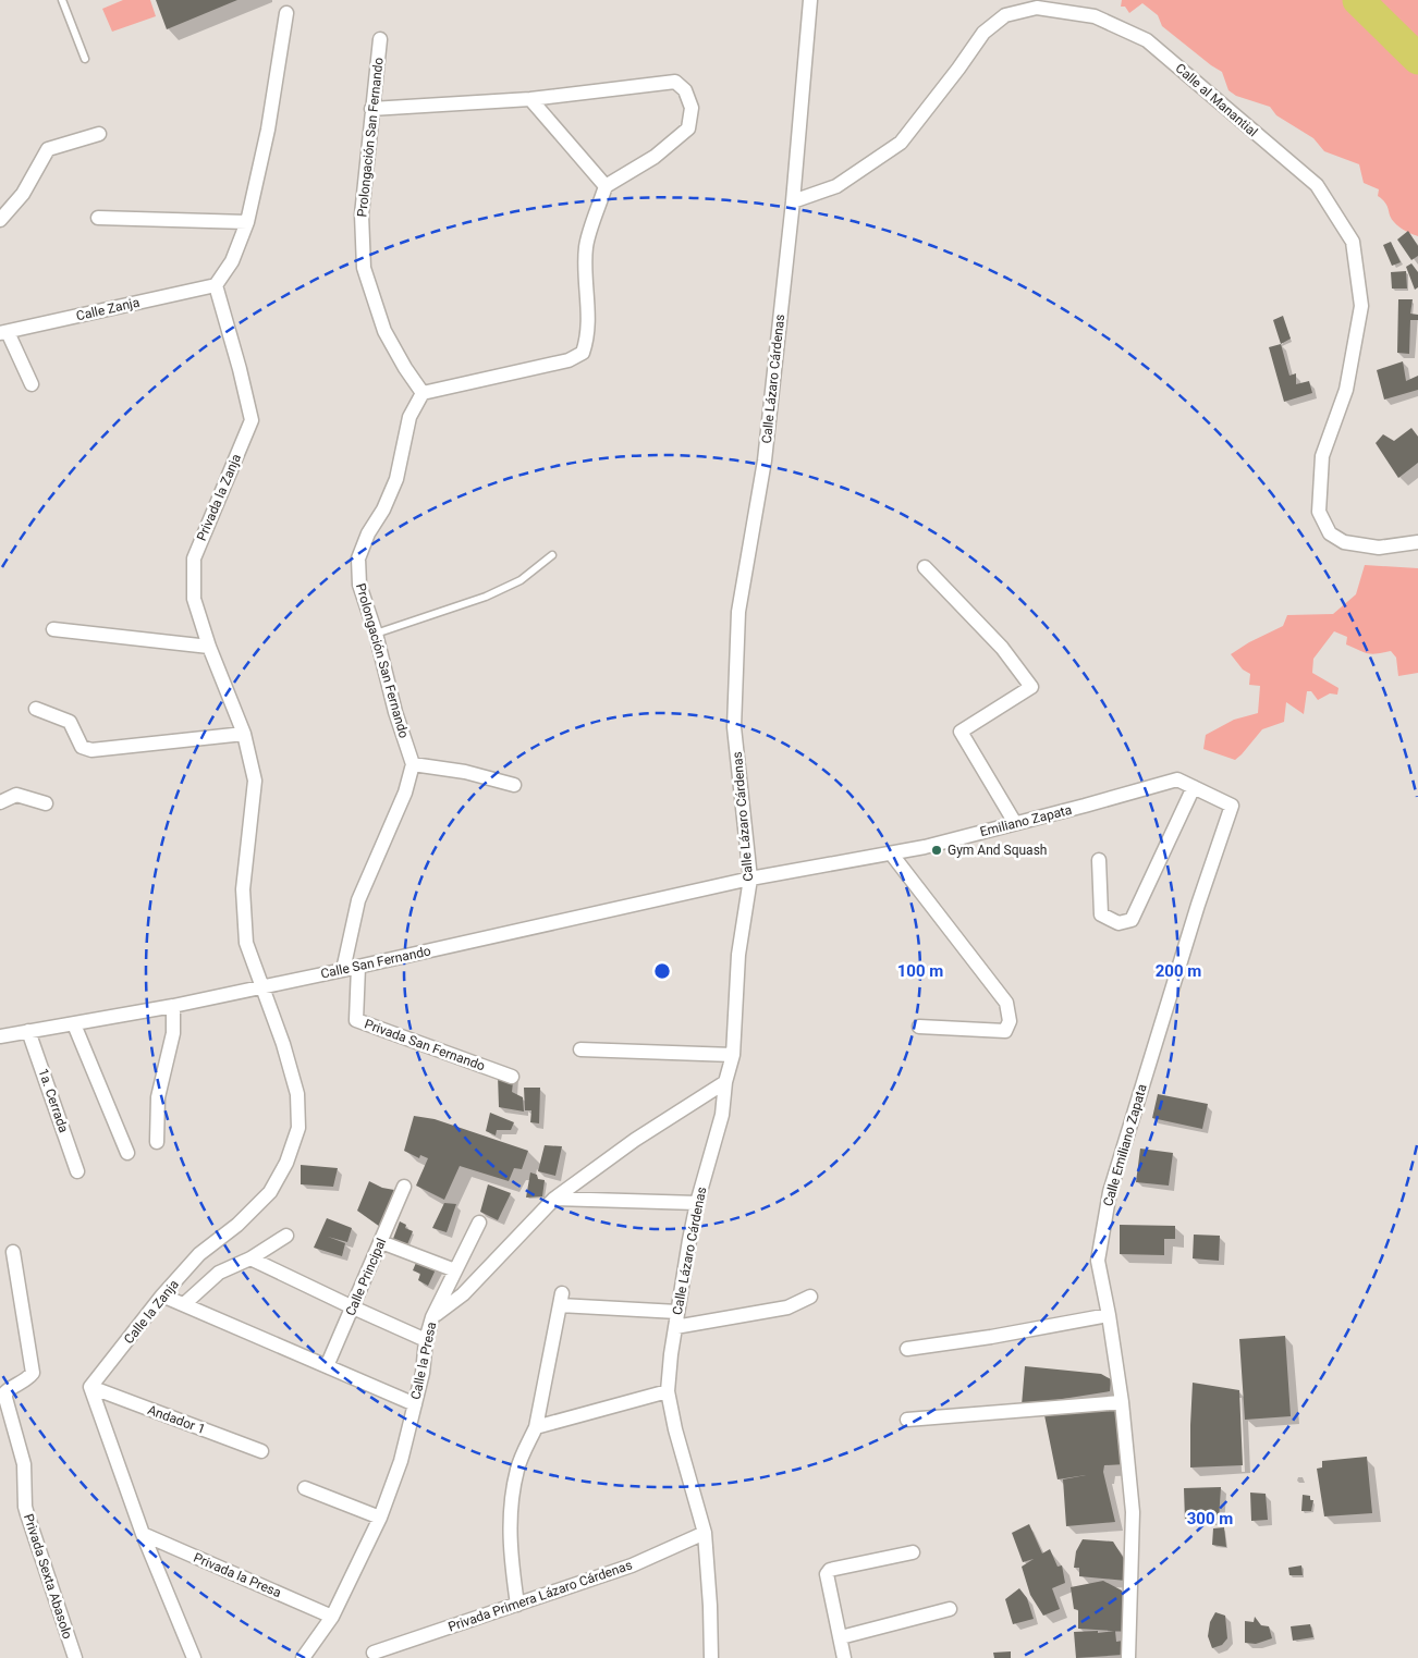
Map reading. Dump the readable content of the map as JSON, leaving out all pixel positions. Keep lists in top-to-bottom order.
{
  "streets": {
    "street": [
      "Calle al Manantial",
      "Prolongación San Fernando",
      "Calle Zanja",
      "Calle Lázaro Cárdenas",
      "Privada la Zanja",
      "Emiliano Zapata",
      "Calle San Fernando",
      "Privada San Fernando",
      "1a. Cerrada",
      "Calle Emiliano Zapata",
      "Calle Principal",
      "Calle la Zanja",
      "Calle la Presa",
      "Andador 1",
      "Privada la Presa",
      "Privada Sexta Abasolo",
      "Privada Primera Lázaro Cárdenas"
    ]
  },
  "crossings": [
    ["Calle al Manantial", "Calle Lázaro Cárdenas"],
    ["Calle Zanja", "Privada la Zanja"],
    ["Calle Lázaro Cárdenas", "Emiliano Zapata"],
    ["Calle Lázaro Cárdenas", "Calle San Fernando"],
    ["Calle Lázaro Cárdenas", "Calle la Presa"],
    ["Calle Lázaro Cárdenas", "Privada Primera Lázaro Cárdenas"],
    ["Privada la Zanja", "Calle San Fernando"],
    ["Privada la Zanja", "Calle la Zanja"],
    ["Emiliano Zapata", "Calle San Fernando"],
    ["Emiliano Zapata", "Calle Emiliano Zapata"],
    ["Calle San Fernando", "Privada San Fernando"],
    ["Calle San Fernando", "1a. Cerrada"],
    ["Calle San Fernando", "Calle la Zanja"],
    ["Calle la Zanja", "Andador 1"],
    ["Calle la Presa", "Privada la Presa"]
  ],
  "places": ["Gym And Squash"],
  "rings": ["100 m", "200 m", "300 m"]
}
